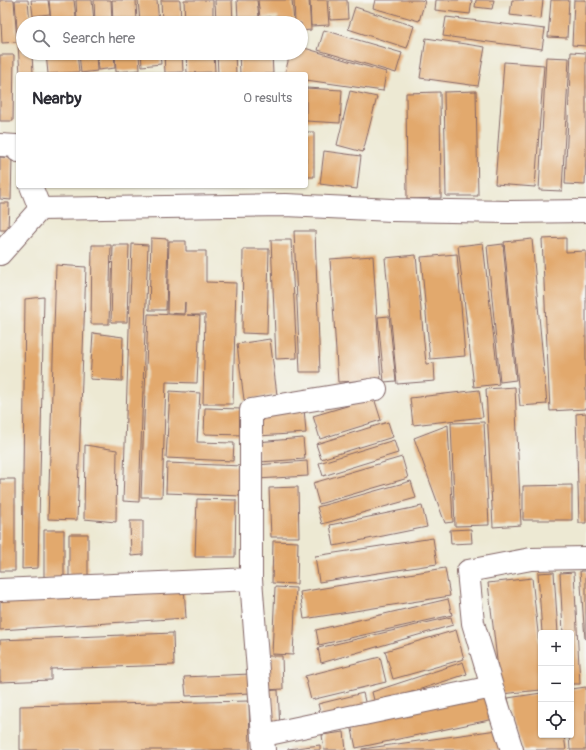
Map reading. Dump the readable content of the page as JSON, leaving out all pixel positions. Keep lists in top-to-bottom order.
{
  "page": {
    "search": "Search here",
    "heading": ["Nearby", "0 results"],
    "map_buttons": ["+", "−"]
  }
}
